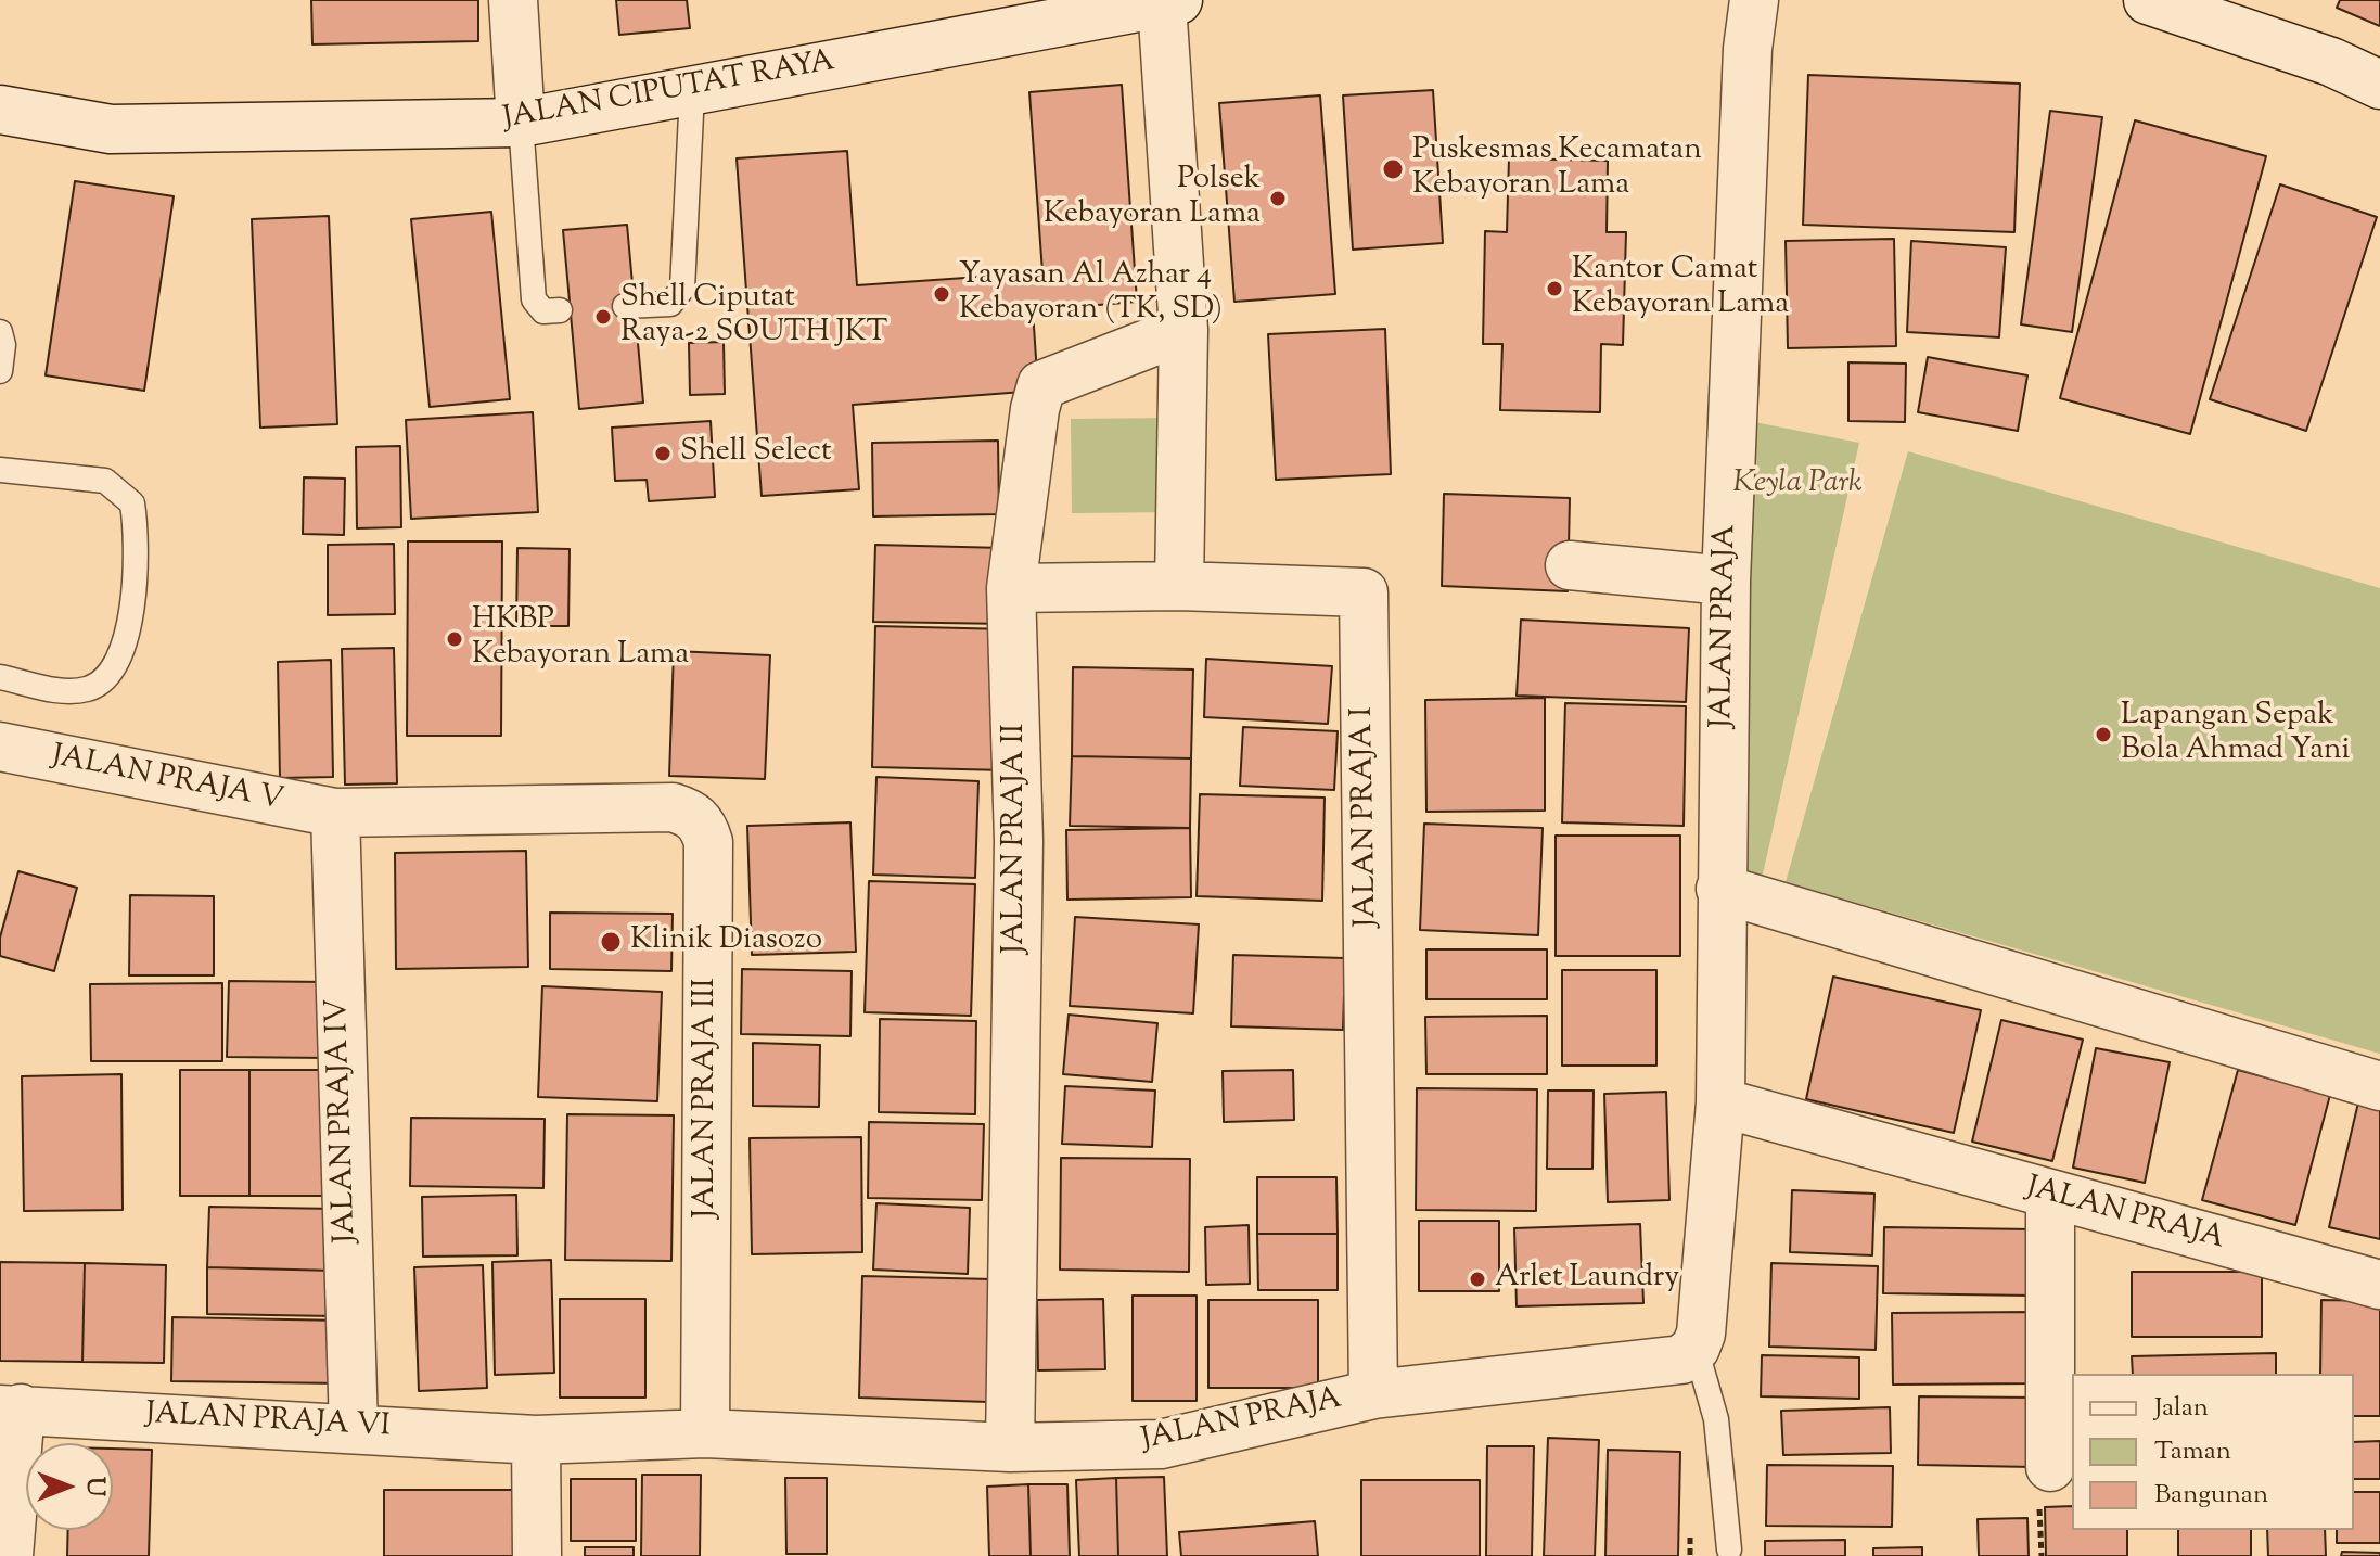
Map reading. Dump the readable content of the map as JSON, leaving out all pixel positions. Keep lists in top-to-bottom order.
{
  "streets": {
    "street": [
      "JALAN CIPUTAT RAYA",
      "JALAN PRAJA",
      "JALAN PRAJA V",
      "JALAN PRAJA I",
      "JALAN PRAJA II",
      "JALAN PRAJA III",
      "JALAN PRAJA IV",
      "JALAN PRAJA VI"
    ]
  },
  "crossings": [
    ["JALAN PRAJA", "JALAN PRAJA I"],
    ["JALAN PRAJA", "JALAN PRAJA II"],
    ["JALAN PRAJA", "JALAN PRAJA III"],
    ["JALAN PRAJA", "JALAN PRAJA VI"],
    ["JALAN PRAJA V", "JALAN PRAJA III"],
    ["JALAN PRAJA V", "JALAN PRAJA IV"],
    ["JALAN PRAJA I", "JALAN PRAJA II"],
    ["JALAN PRAJA III", "JALAN PRAJA IV"],
    ["JALAN PRAJA IV", "JALAN PRAJA VI"]
  ],
  "parks": ["Keyla Park"],
  "places": [
    "Puskesmas Kecamatan Kebayoran Lama",
    "Polsek Kebayoran Lama",
    "Kantor Camat Kebayoran Lama",
    "Yayasan Al Azhar 4 Kebayoran (TK, SD)",
    "Shell Ciputat Raya-2 SOUTH JKT",
    "Shell Select",
    "HKBP Kebayoran Lama",
    "Lapangan Sepak Bola Ahmad Yani",
    "Klinik Diasozo",
    "Arlet Laundry"
  ],
  "legend": ["Jalan", "Taman", "Bangunan"],
  "north": "right"
}
